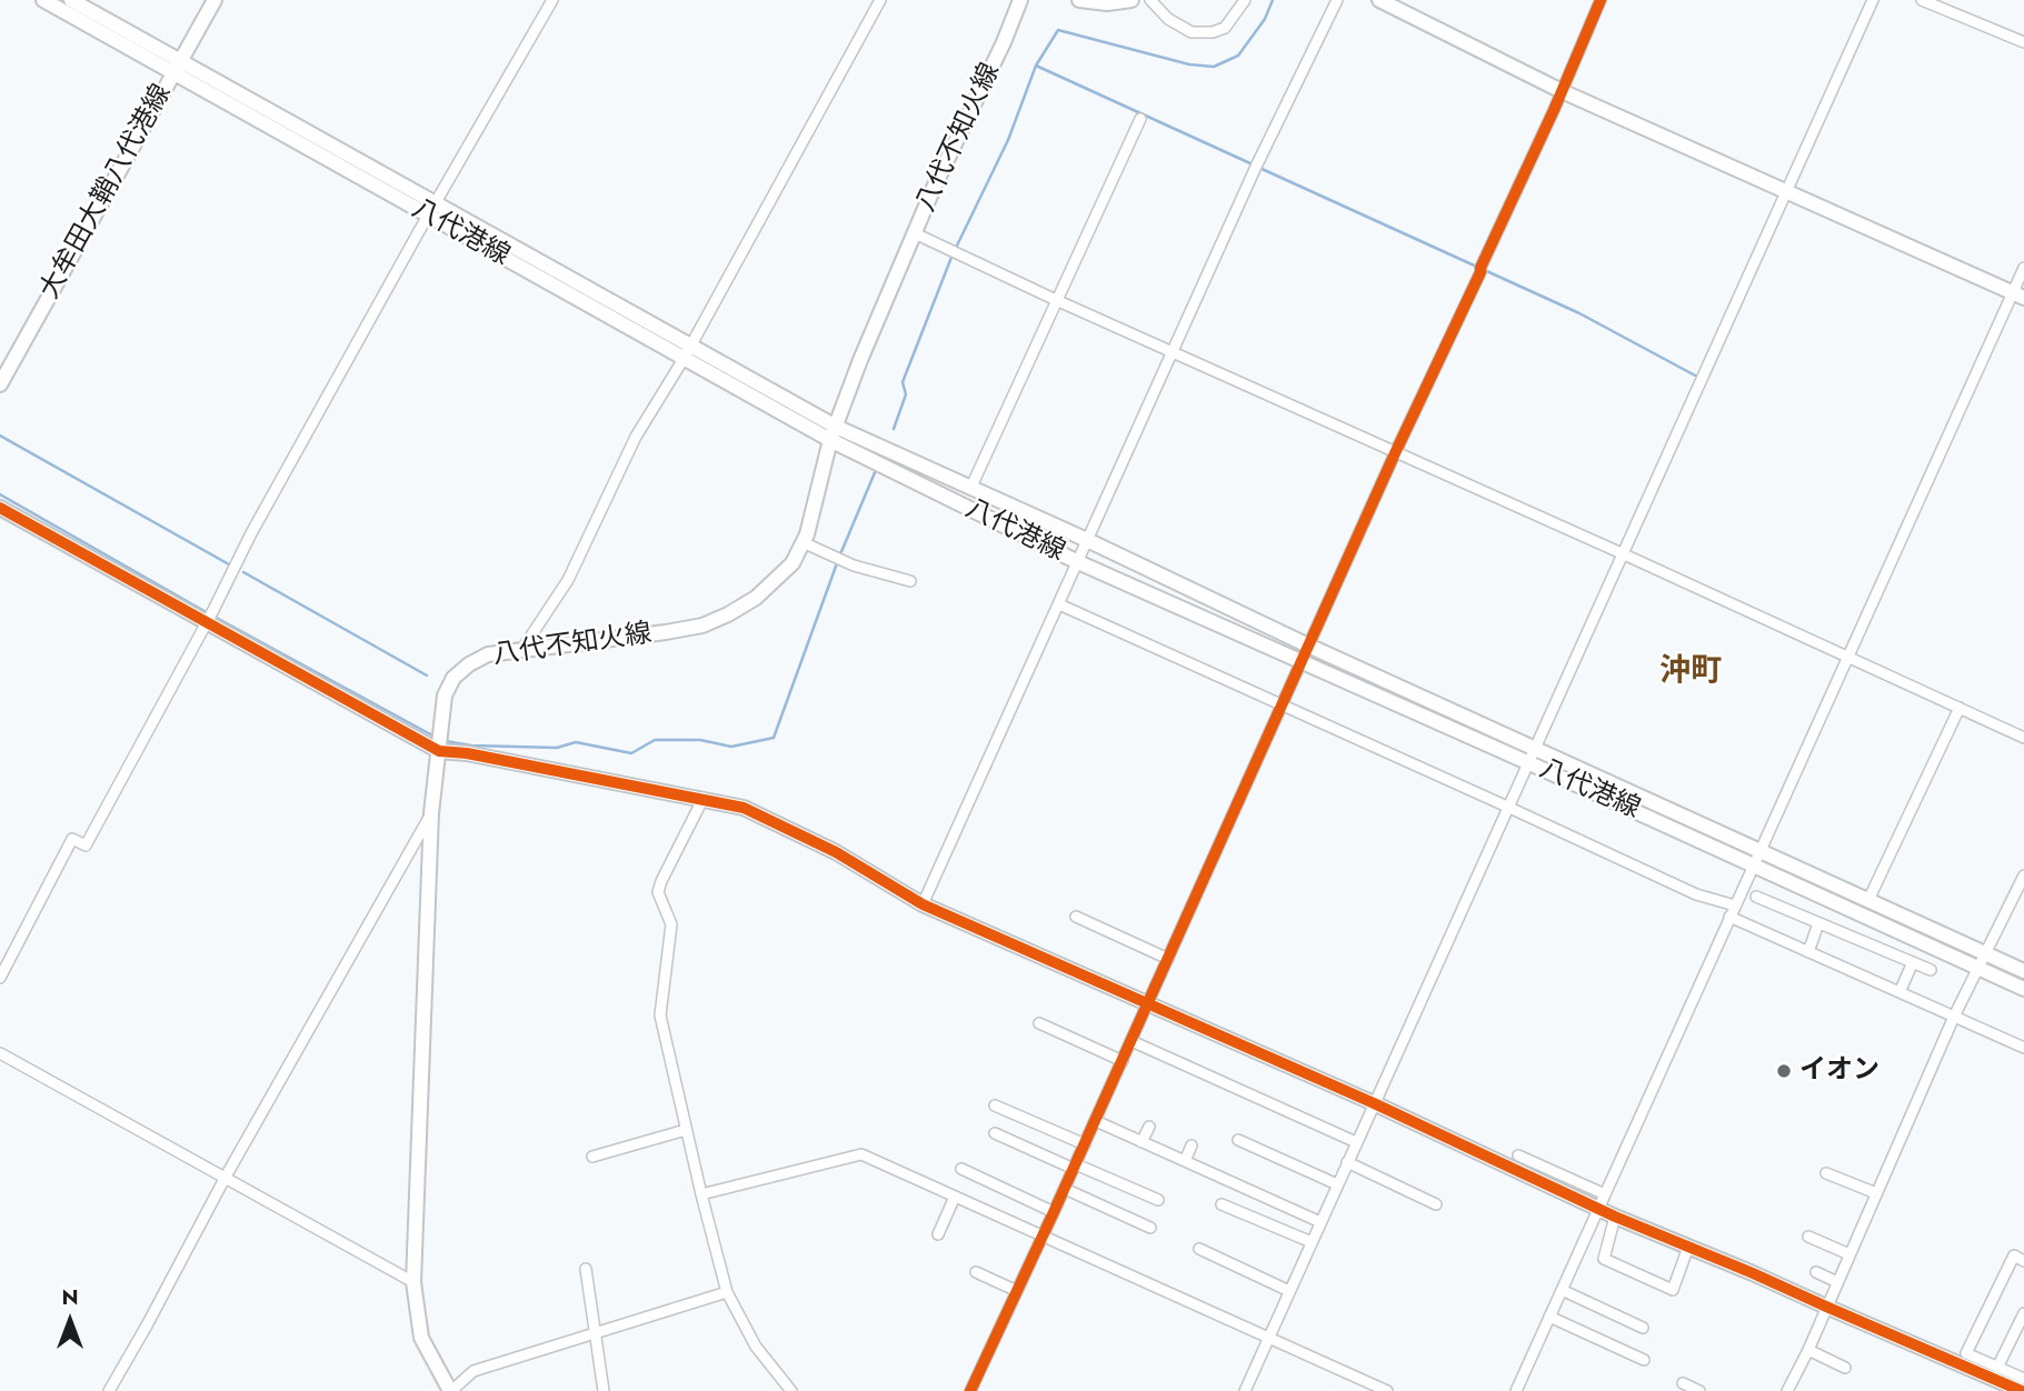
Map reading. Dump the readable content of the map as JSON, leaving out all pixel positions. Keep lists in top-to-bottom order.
{
  "streets": {
    "main road": ["八代不知火線", "大牟田大鞘八代港線", "八代港線"]
  },
  "crossings": [
    ["八代不知火線", "八代港線"],
    ["大牟田大鞘八代港線", "八代港線"]
  ],
  "districts": ["沖町"],
  "places": ["イオン"],
  "north": "top"
}
